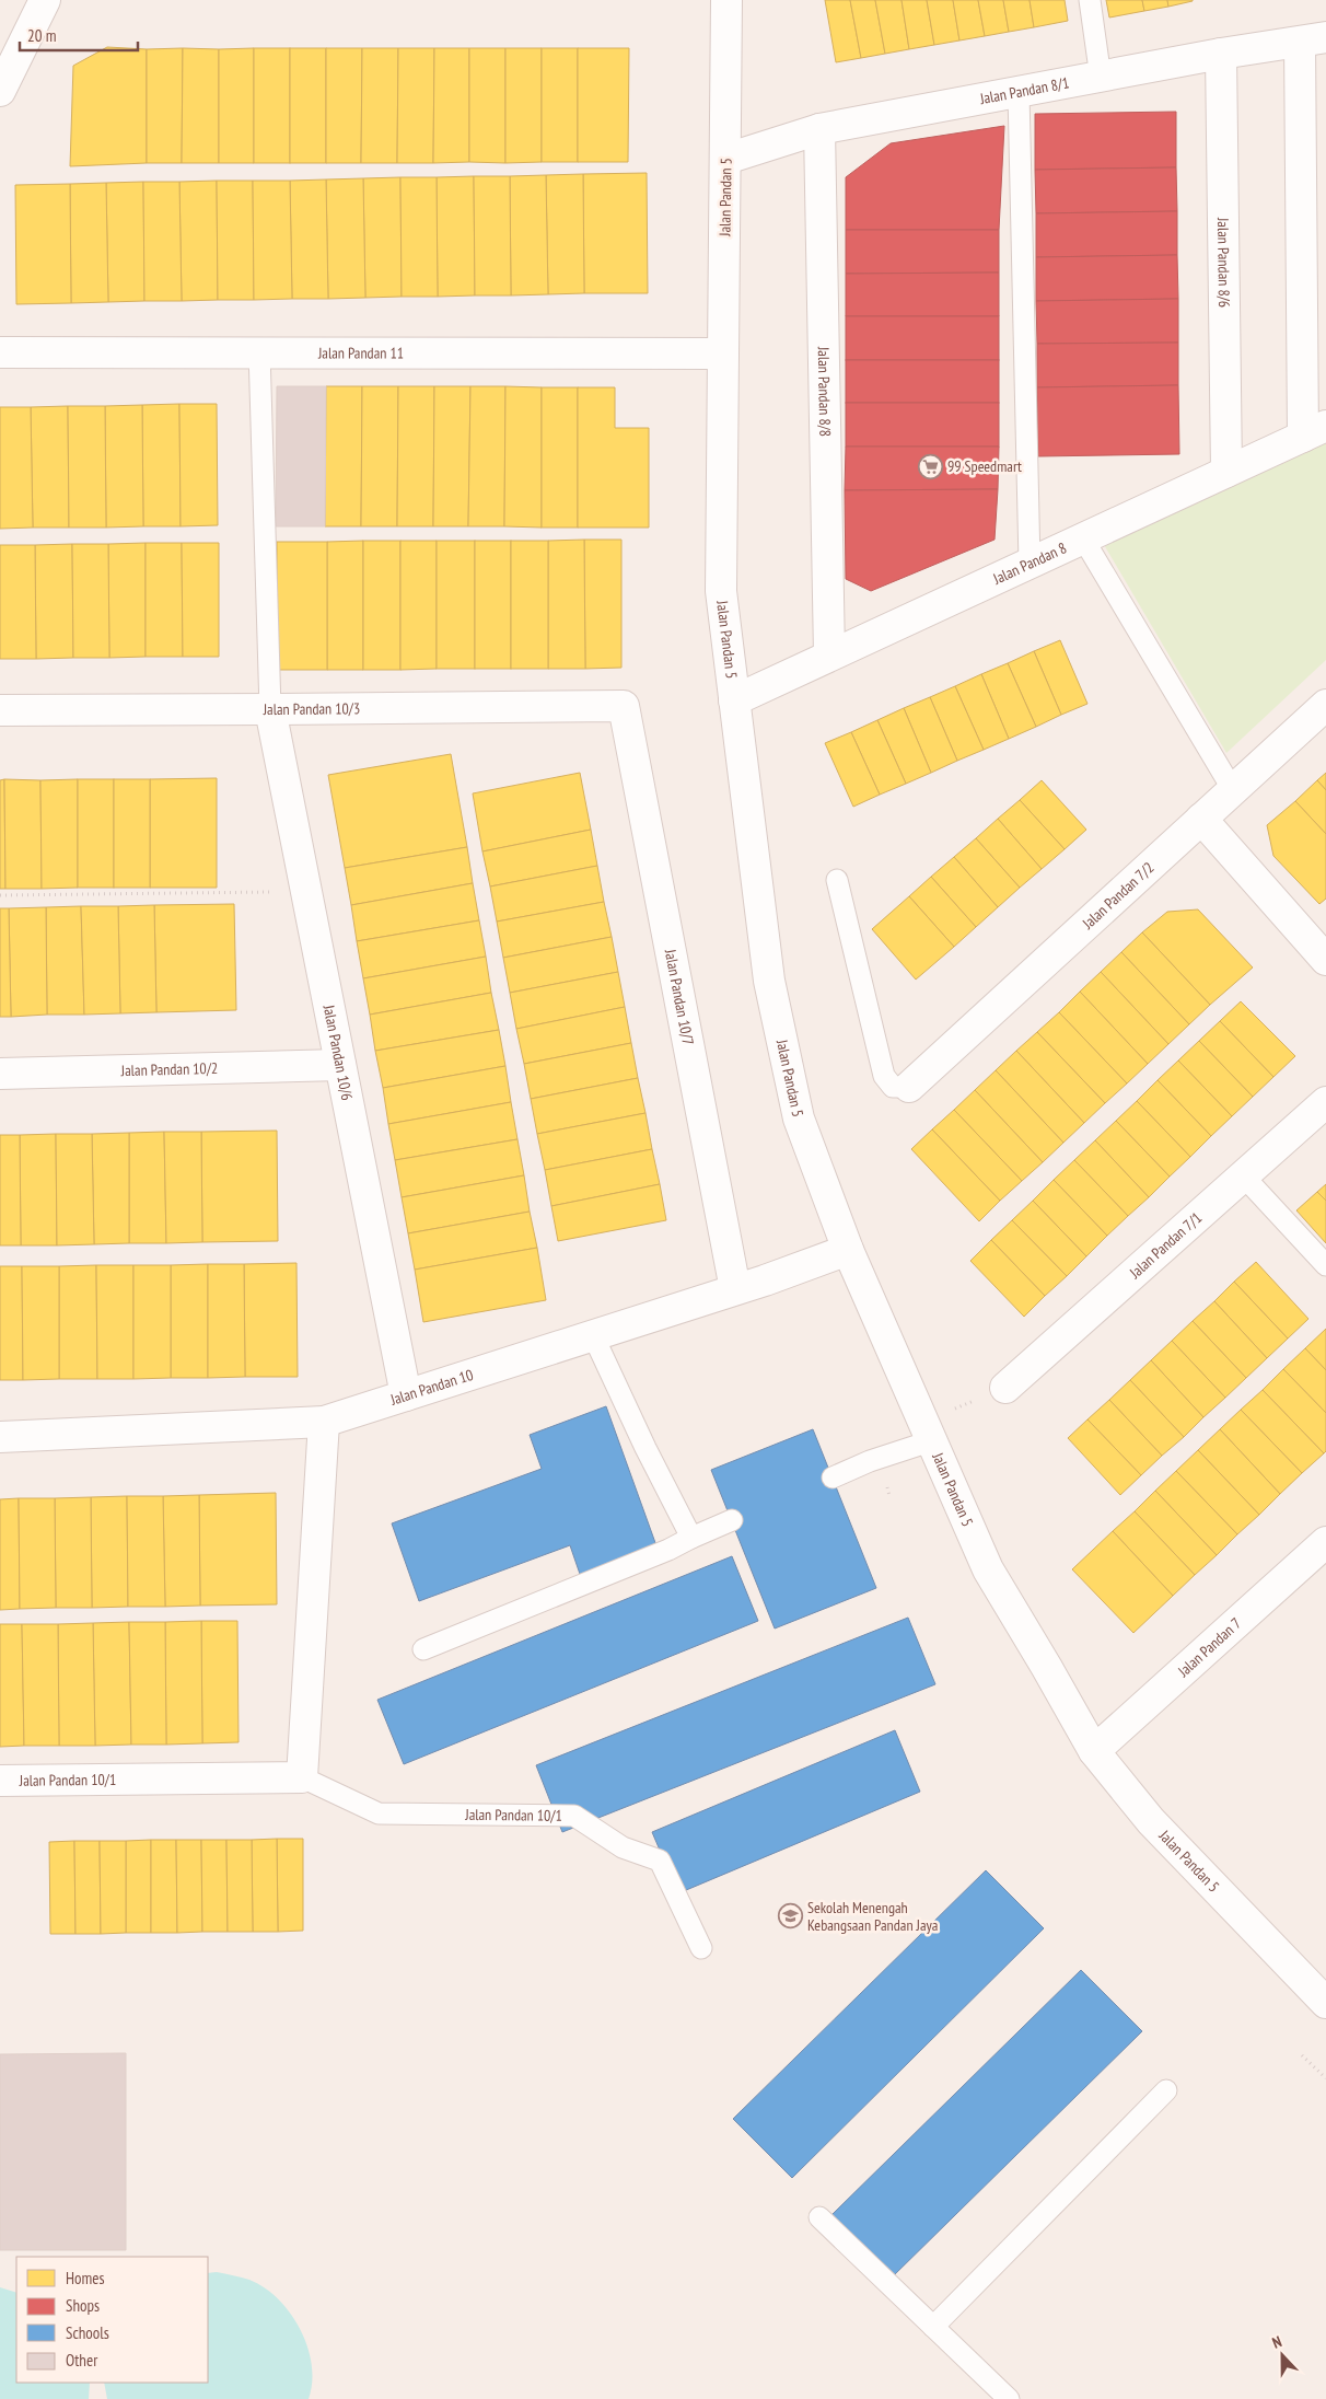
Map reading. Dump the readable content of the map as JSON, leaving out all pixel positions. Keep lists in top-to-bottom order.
{
  "streets": {
    "street": [
      "Jalan Pandan 8/1",
      "Jalan Pandan 5",
      "Jalan Pandan 8/6",
      "Jalan Pandan 11",
      "Jalan Pandan 8/8",
      "Jalan Pandan 8",
      "Jalan Pandan 10/3",
      "Jalan Pandan 7/2",
      "Jalan Pandan 10/7",
      "Jalan Pandan 10/6",
      "Jalan Pandan 10/2",
      "Jalan Pandan 7/1",
      "Jalan Pandan 10",
      "Jalan Pandan 7",
      "Jalan Pandan 10/1"
    ]
  },
  "crossings": [
    ["Jalan Pandan 8/1", "Jalan Pandan 5"],
    ["Jalan Pandan 8/1", "Jalan Pandan 8/6"],
    ["Jalan Pandan 8/1", "Jalan Pandan 8/8"],
    ["Jalan Pandan 5", "Jalan Pandan 11"],
    ["Jalan Pandan 5", "Jalan Pandan 8"],
    ["Jalan Pandan 5", "Jalan Pandan 10"],
    ["Jalan Pandan 5", "Jalan Pandan 7"],
    ["Jalan Pandan 8/6", "Jalan Pandan 8"],
    ["Jalan Pandan 8/8", "Jalan Pandan 8"],
    ["Jalan Pandan 10/3", "Jalan Pandan 10/7"],
    ["Jalan Pandan 10/3", "Jalan Pandan 10/6"],
    ["Jalan Pandan 10/7", "Jalan Pandan 10"],
    ["Jalan Pandan 10/6", "Jalan Pandan 10/2"],
    ["Jalan Pandan 10/6", "Jalan Pandan 10"]
  ],
  "places": {
    "supermarket": ["99 Speedmart"],
    "school or university": ["Sekolah Menengah Kebangsaan Pandan Jaya"]
  },
  "legend": [
    "Homes",
    "Shops",
    "Schools",
    "Other"
  ],
  "scale_bar": "20 m",
  "north": "top"
}
